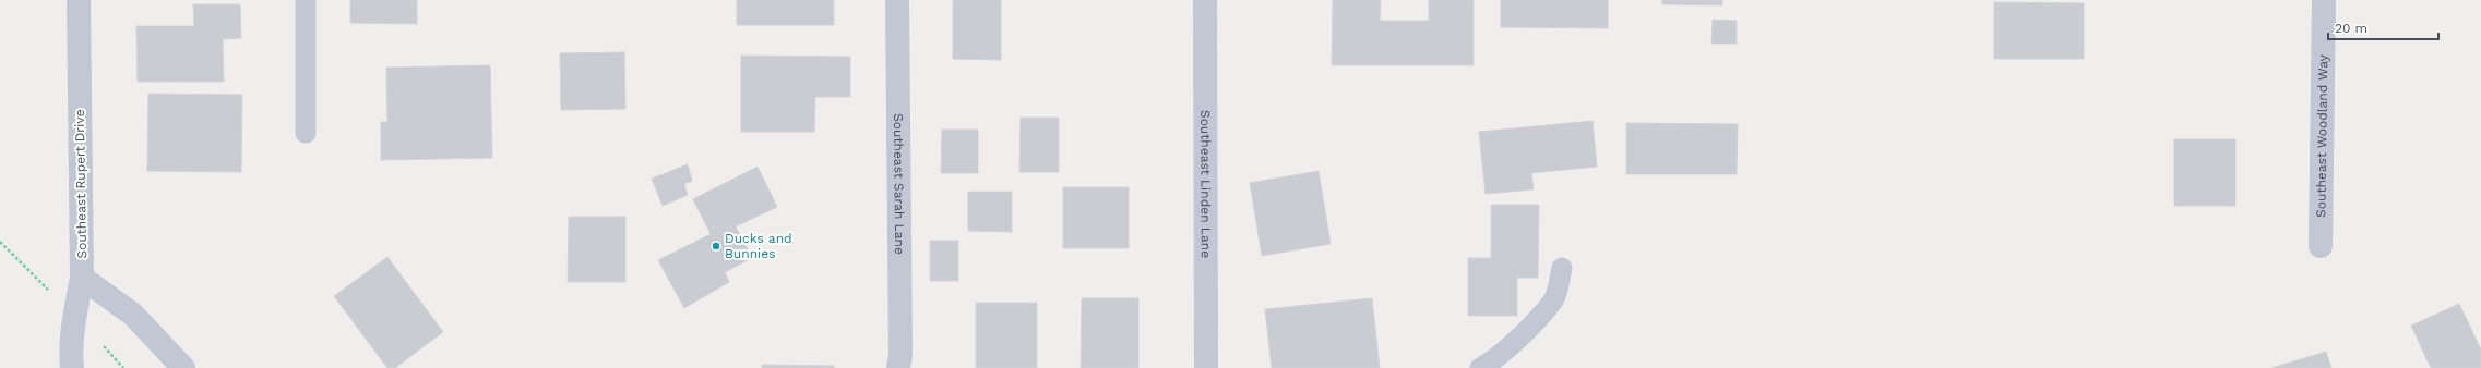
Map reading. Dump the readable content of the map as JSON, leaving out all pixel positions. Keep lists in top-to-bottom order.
{
  "streets": {
    "street": [
      "Southeast Woodland Way",
      "Southeast Rupert Drive",
      "Southeast Sarah Lane",
      "Southeast Linden Lane"
    ]
  },
  "places": ["Ducks and Bunnies"],
  "scale_bar": "20 m"
}
